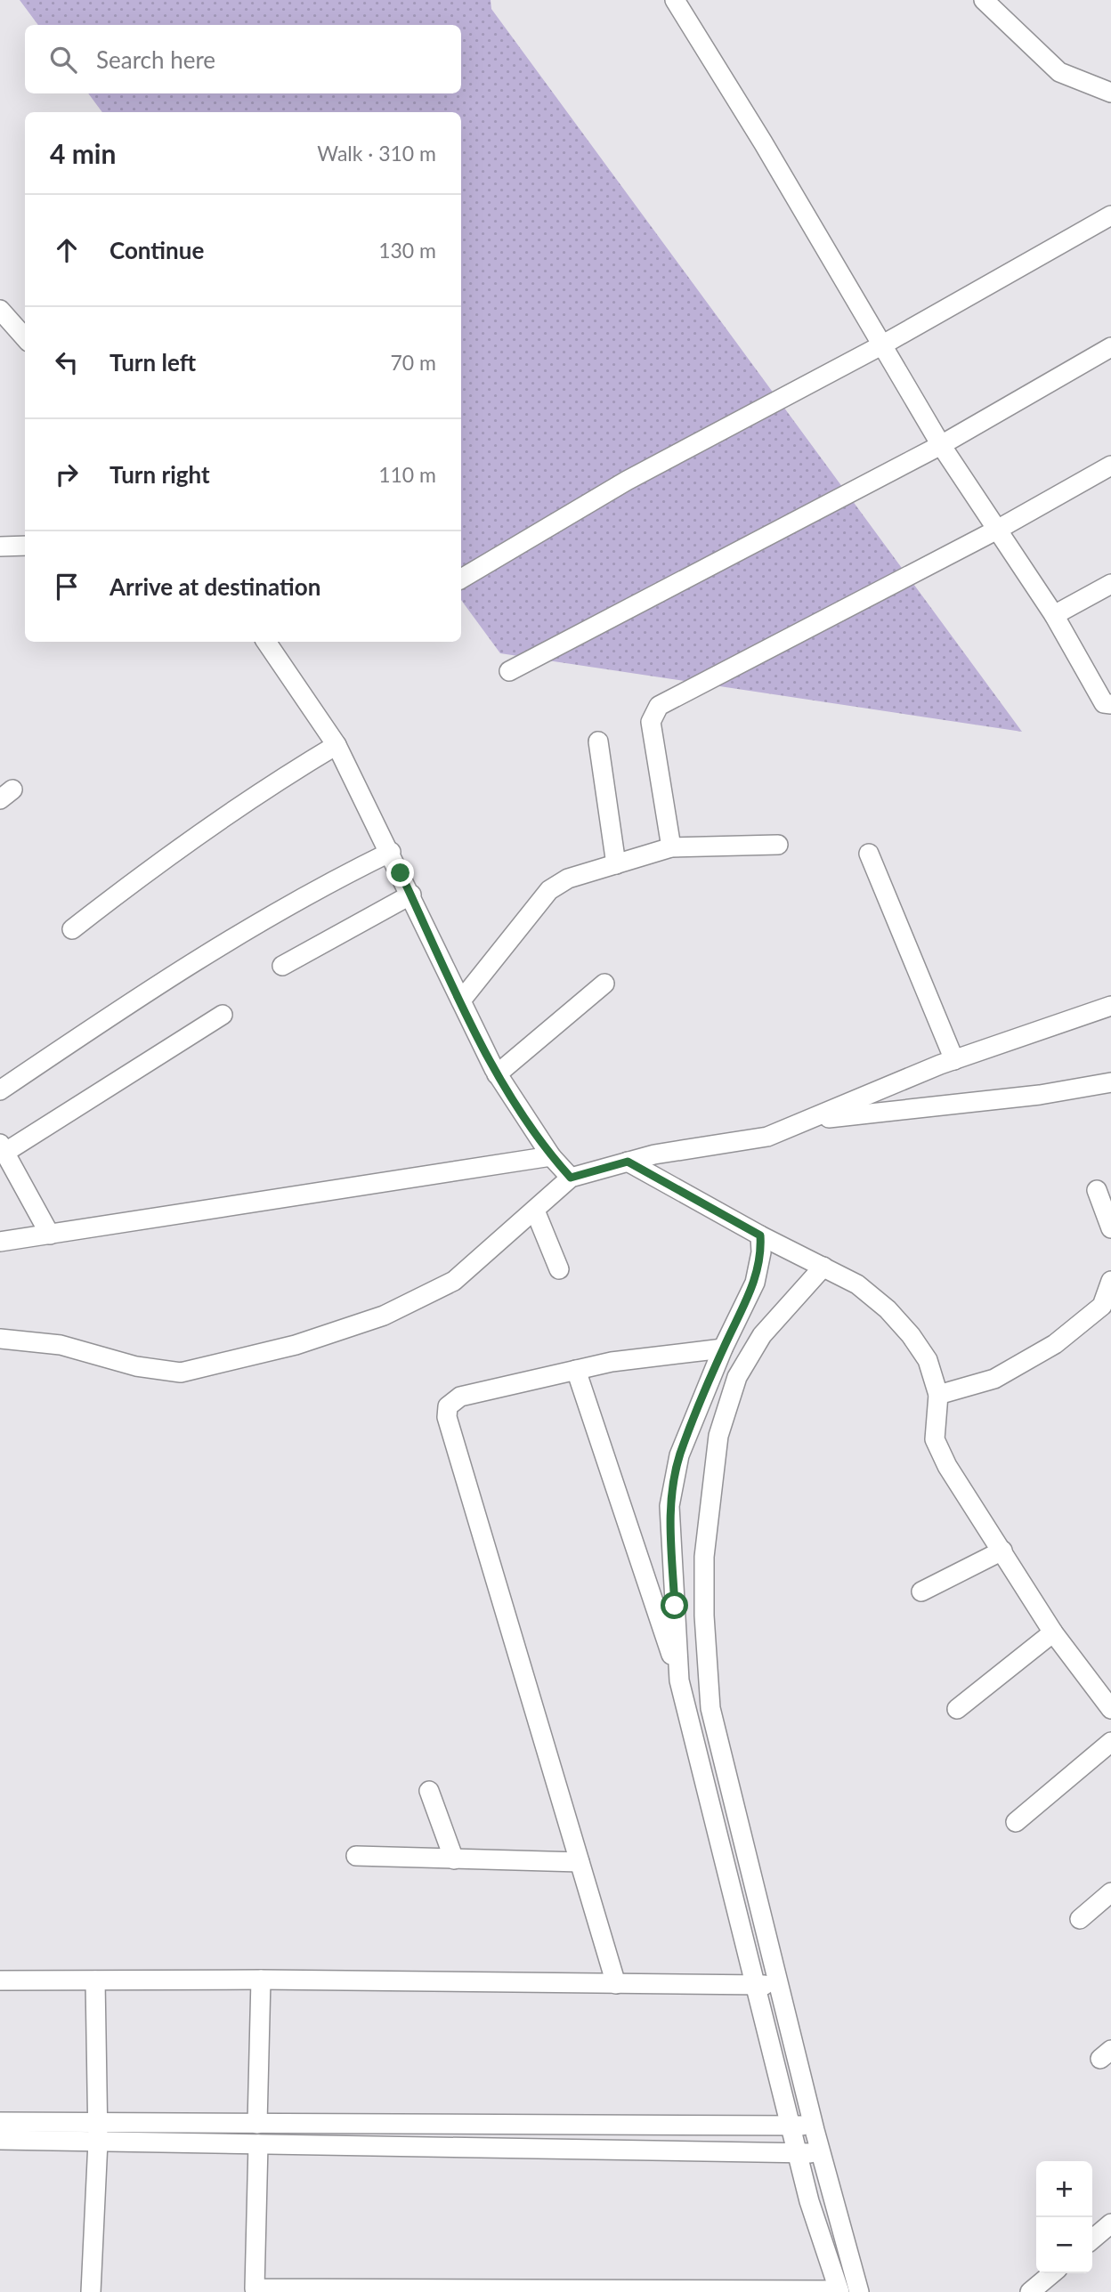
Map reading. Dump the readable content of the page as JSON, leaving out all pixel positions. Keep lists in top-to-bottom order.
{
  "page": {
    "search": "Search here",
    "heading": ["4 min", "Walk · 310 m"],
    "list": [
      ["Continue", "130 m"],
      ["Turn left", "70 m"],
      ["Turn right", "110 m"],
      "Arrive at destination"
    ],
    "map_buttons": ["+", "−"]
  }
}
